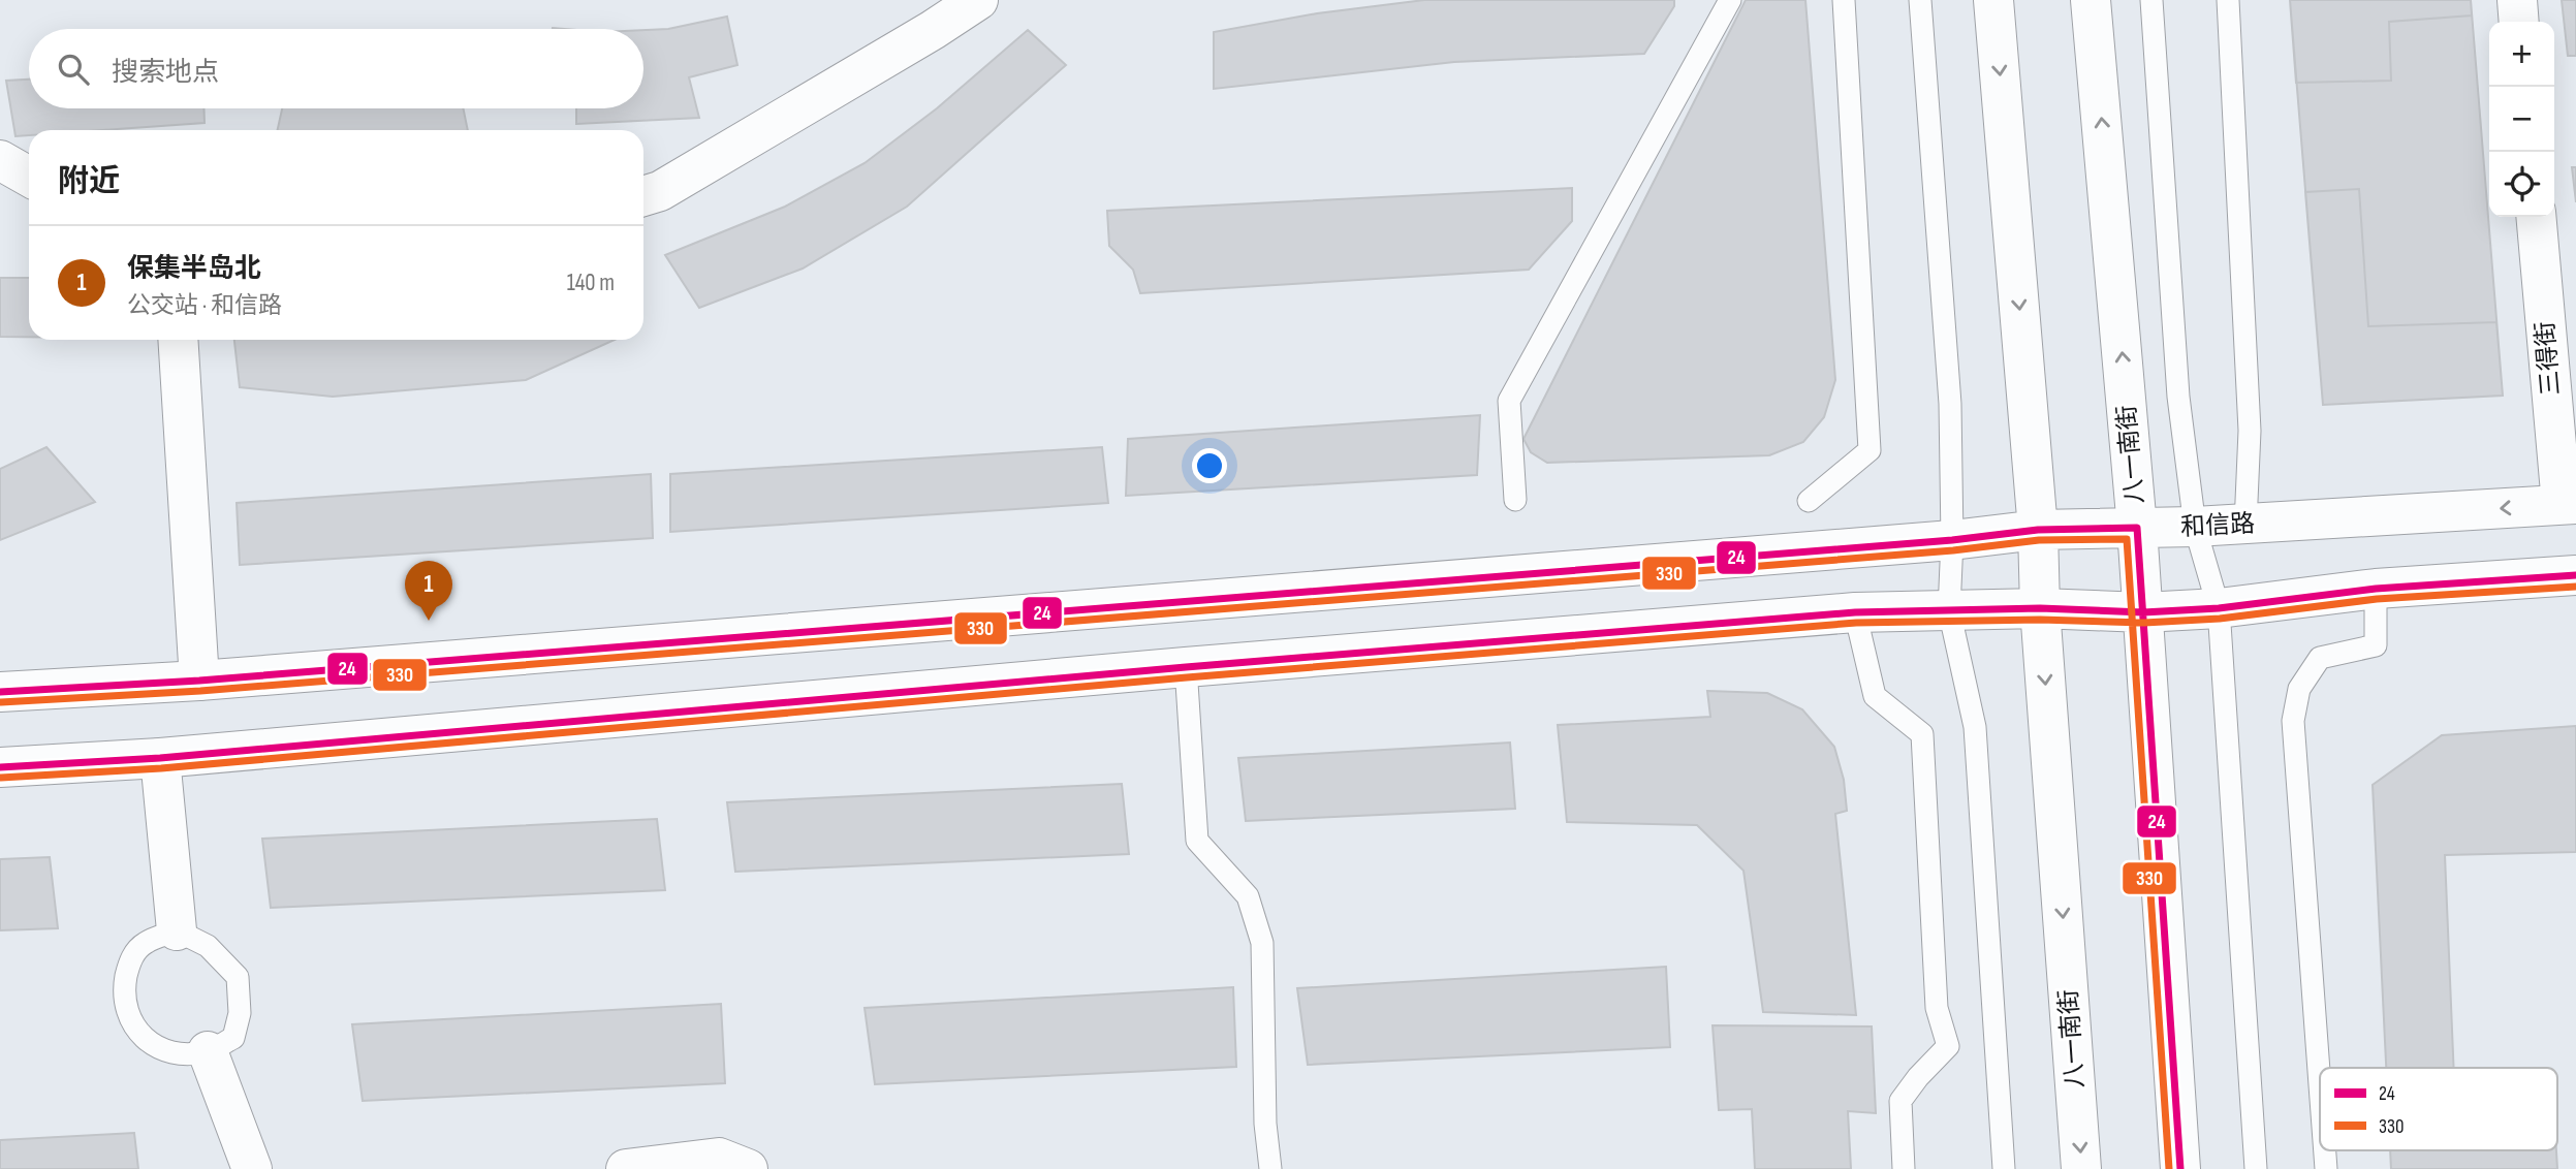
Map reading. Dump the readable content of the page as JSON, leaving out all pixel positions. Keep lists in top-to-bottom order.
{
  "streets": {
    "street": ["三得街", "八一南街", "和信路"]
  },
  "crossings": [
    ["三得街", "和信路"],
    ["八一南街", "和信路"]
  ],
  "lines": ["transit line 24", "transit line 330"],
  "legend": ["24", "330"],
  "page": {
    "map_buttons": ["+", "−"],
    "search": "搜索地点",
    "heading": "附近",
    "list": [
      {
        "mark": "1",
        "name": "保集半岛北",
        "note": "公交站 · 和信路",
        "value": "140 m"
      }
    ],
    "pins": "1"
  }
}
